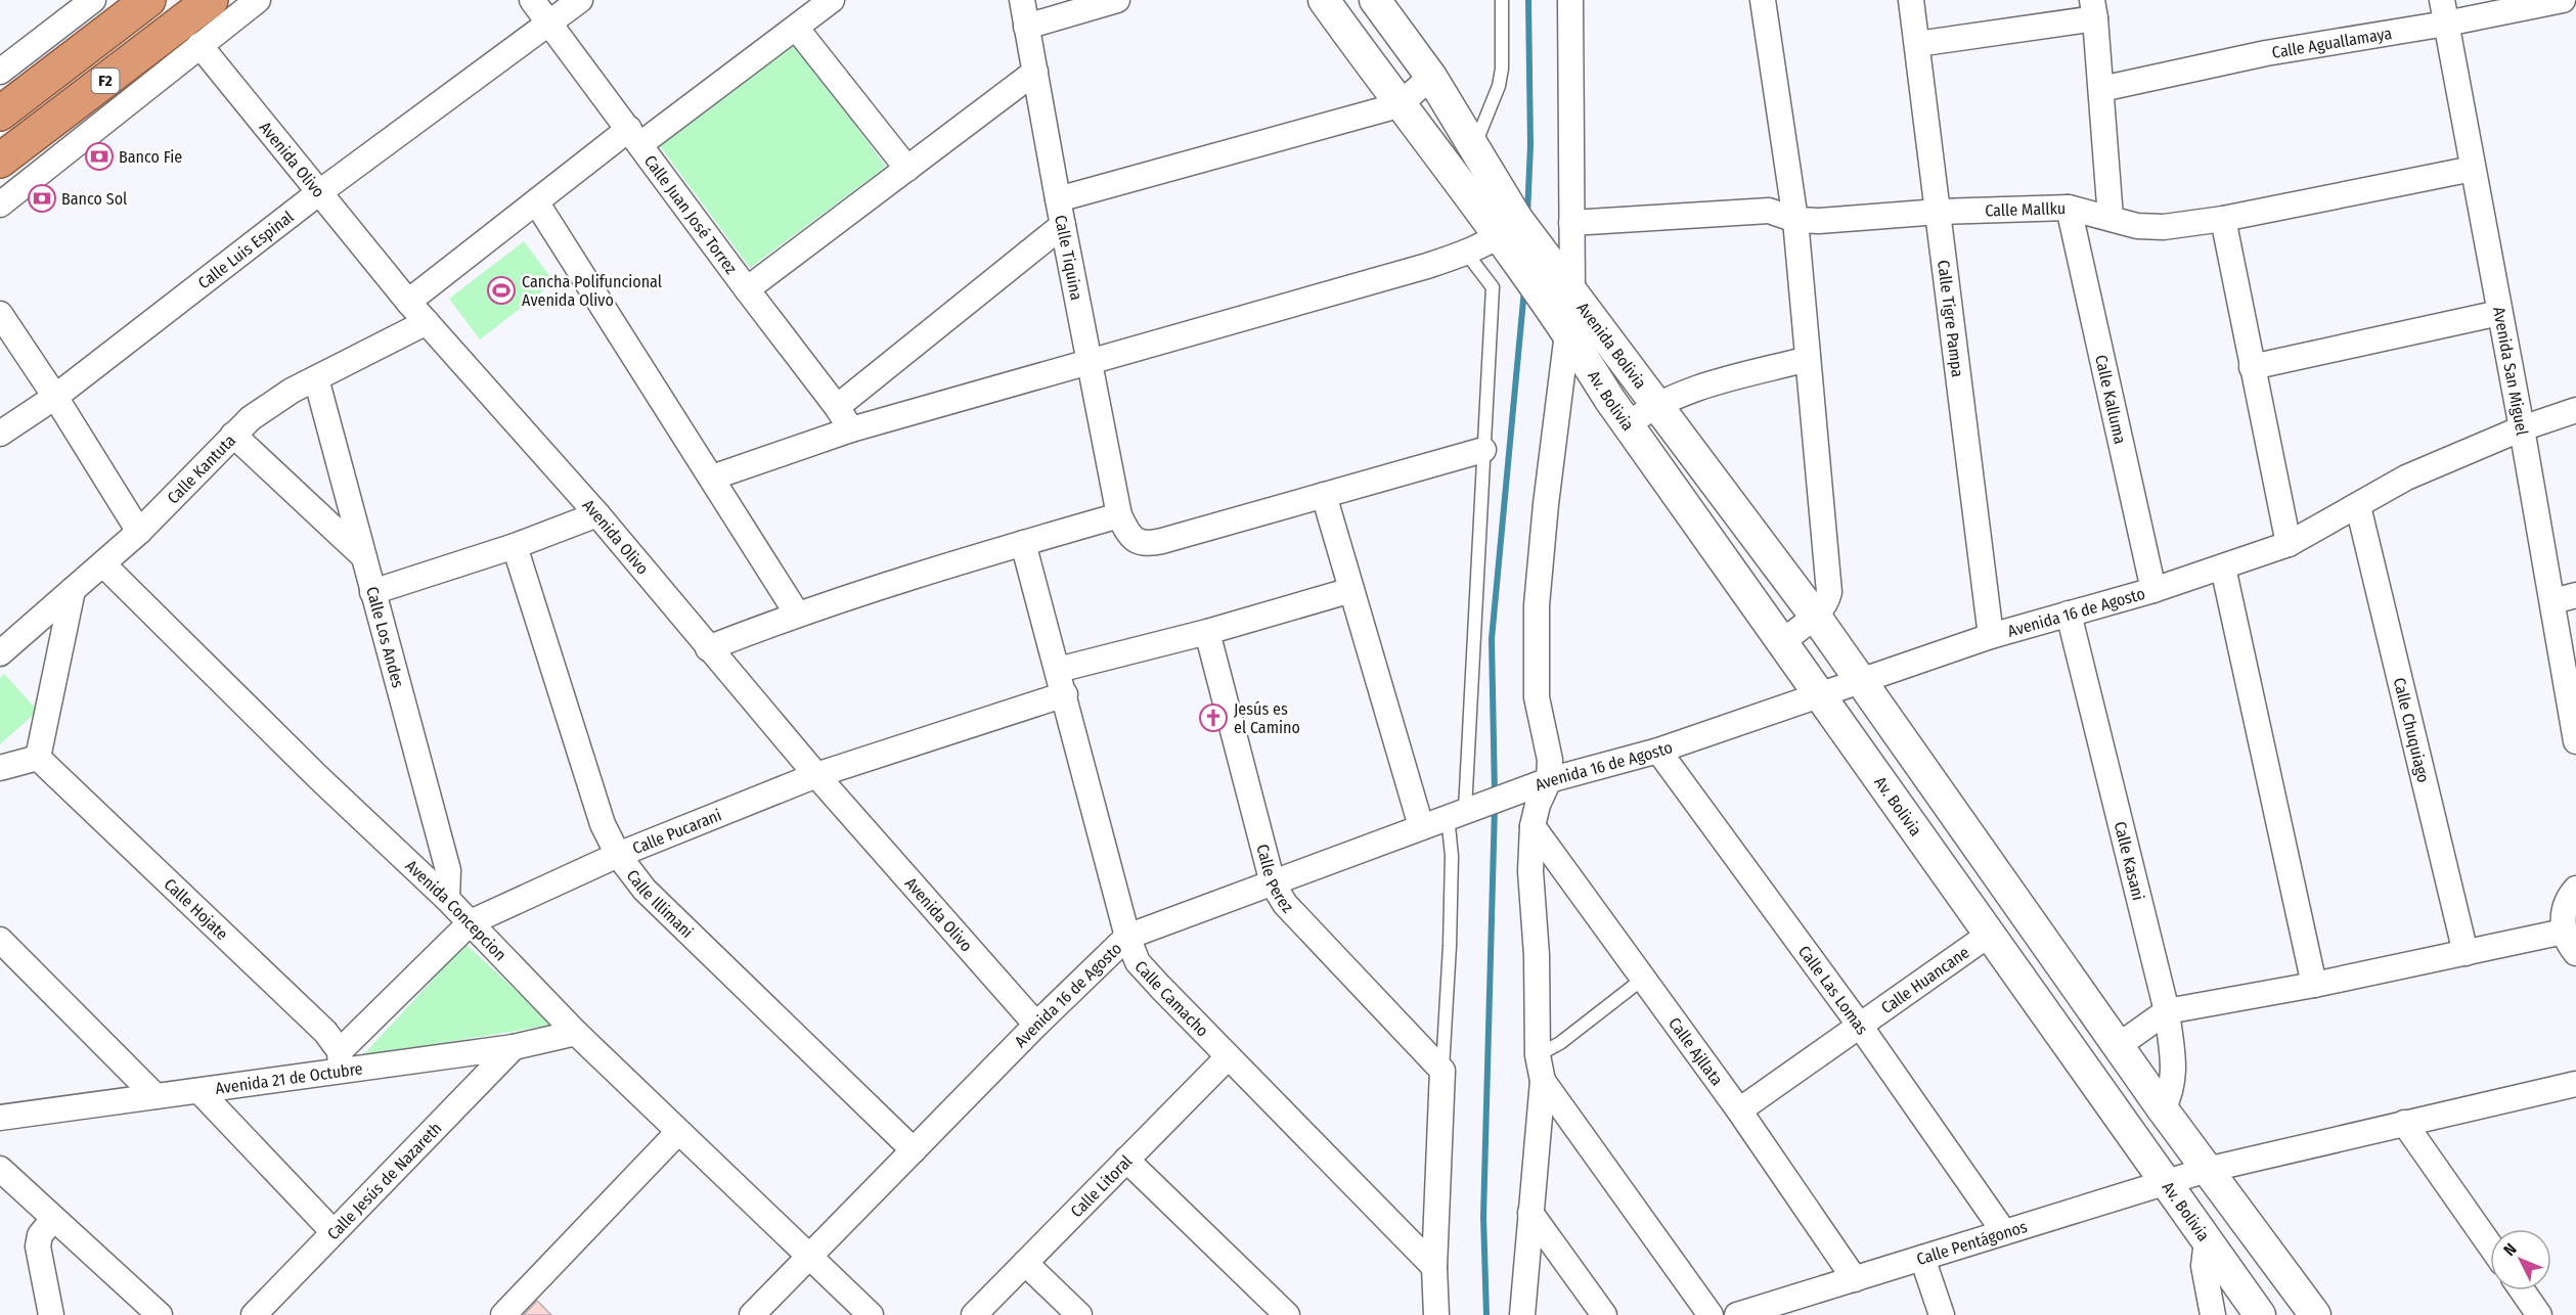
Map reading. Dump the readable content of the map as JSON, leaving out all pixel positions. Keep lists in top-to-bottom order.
{
  "streets": {
    "highway": ["F2"],
    "street": [
      "Calle Aguallamaya",
      "Avenida Olivo",
      "Calle Mallku",
      "Calle Juan José Torrez",
      "Calle Luis Espinal",
      "Calle Tiquina",
      "Calle Tigre Pampa",
      "Avenida Bolivia",
      "Avenida San Miguel",
      "Calle Kalluma",
      "Av. Bolivia",
      "Calle Kantuta",
      "Avenida 16 de Agosto",
      "Calle Los Andes",
      "Calle Chuquiago",
      "Calle Pucarani",
      "Calle Kasani",
      "Calle Perez",
      "Calle Illimani",
      "Calle Hojate",
      "Avenida Concepcion",
      "Calle Huancane",
      "Calle Las Lomas",
      "Calle Camacho",
      "Calle Ajllata",
      "Avenida 21 de Octubre",
      "Calle Jesús de Nazareth",
      "Calle Litoral",
      "Calle Pentágonos"
    ]
  },
  "crossings": [
    ["Calle Aguallamaya", "Avenida San Miguel"],
    ["Avenida Olivo", "Calle Luis Espinal"],
    ["Avenida Olivo", "Calle Kantuta"],
    ["Avenida Olivo", "Avenida 16 de Agosto"],
    ["Avenida Olivo", "Calle Pucarani"],
    ["Calle Mallku", "Calle Tigre Pampa"],
    ["Calle Mallku", "Avenida San Miguel"],
    ["Calle Mallku", "Calle Kalluma"],
    ["Calle Juan José Torrez", "Calle Luis Espinal"],
    ["Calle Tigre Pampa", "Avenida 16 de Agosto"],
    ["Avenida Bolivia", "Av. Bolivia"],
    ["Avenida Bolivia", "Avenida 16 de Agosto"],
    ["Avenida San Miguel", "Avenida 16 de Agosto"],
    ["Calle Kalluma", "Avenida 16 de Agosto"],
    ["Av. Bolivia", "Avenida 16 de Agosto"],
    ["Av. Bolivia", "Calle Huancane"],
    ["Av. Bolivia", "Calle Pentágonos"],
    ["Calle Kantuta", "Calle Los Andes"],
    ["Calle Kantuta", "Avenida Concepcion"],
    ["Avenida 16 de Agosto", "Calle Chuquiago"],
    ["Avenida 16 de Agosto", "Calle Kasani"],
    ["Avenida 16 de Agosto", "Calle Perez"],
    ["Avenida 16 de Agosto", "Calle Illimani"],
    ["Avenida 16 de Agosto", "Avenida Concepcion"],
    ["Avenida 16 de Agosto", "Calle Las Lomas"],
    ["Avenida 16 de Agosto", "Calle Camacho"],
    ["Calle Los Andes", "Avenida Concepcion"],
    ["Calle Pucarani", "Calle Illimani"],
    ["Calle Pucarani", "Calle Hojate"],
    ["Calle Pucarani", "Avenida Concepcion"],
    ["Calle Pucarani", "Calle Camacho"],
    ["Calle Pucarani", "Avenida 21 de Octubre"],
    ["Calle Hojate", "Avenida 21 de Octubre"],
    ["Avenida Concepcion", "Avenida 21 de Octubre"],
    ["Calle Huancane", "Calle Las Lomas"],
    ["Calle Huancane", "Calle Ajllata"],
    ["Calle Las Lomas", "Calle Pentágonos"],
    ["Calle Camacho", "Calle Litoral"],
    ["Calle Ajllata", "Calle Pentágonos"],
    ["Avenida 21 de Octubre", "Calle Jesús de Nazareth"]
  ],
  "places": {
    "bank": ["Banco Fie", "Banco Sol"],
    "sports": ["Cancha Polifuncional Avenida Olivo"],
    "church": ["Jesús es el Camino"]
  },
  "north": "top left"
}
